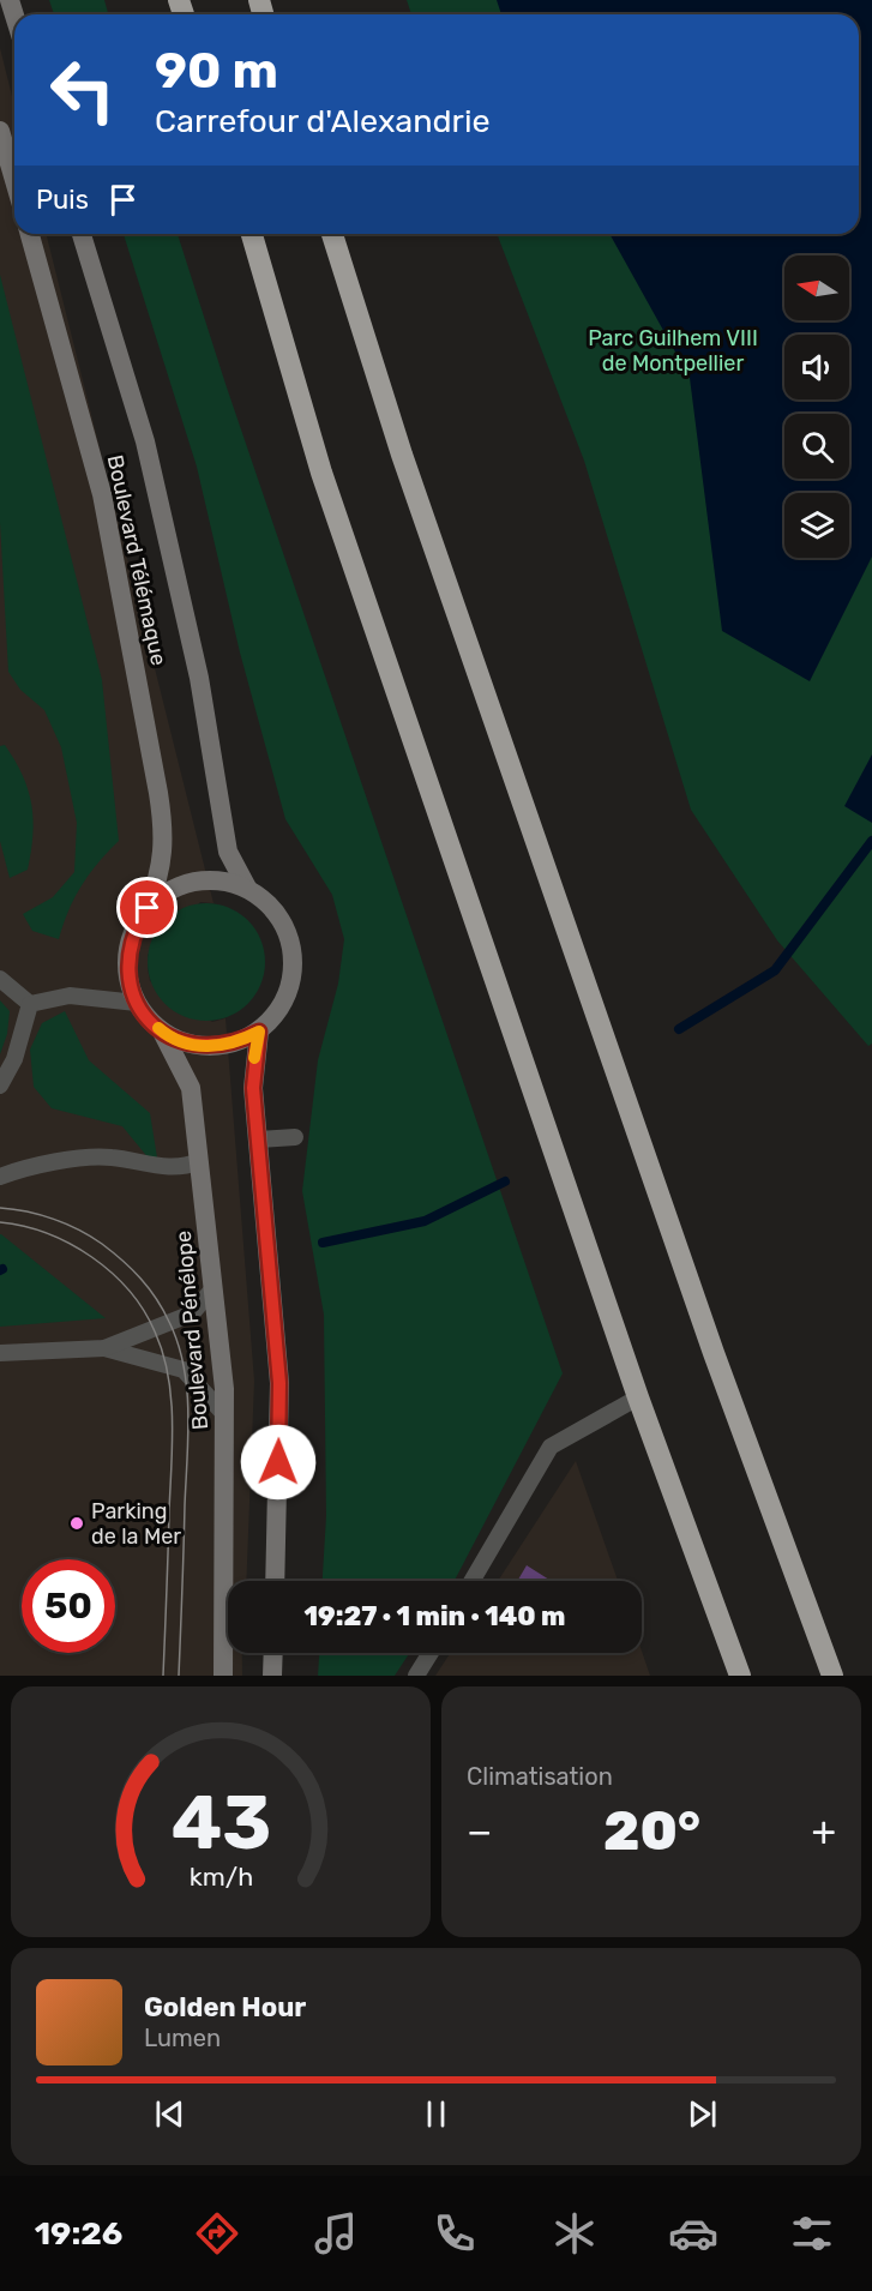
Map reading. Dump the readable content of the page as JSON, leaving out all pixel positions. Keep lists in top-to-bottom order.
{
  "streets": {
    "main road": ["Boulevard Télémaque", "Boulevard Pénélope"]
  },
  "crossings": [
    ["Boulevard Télémaque", "Boulevard Pénélope"]
  ],
  "parks": ["Parc Guilhem VIII de Montpellier"],
  "places": ["Parking de la Mer"],
  "north": "left",
  "page": {
    "turn": ["90 m", "Carrefour d'Alexandrie"],
    "then": "Puis",
    "limit": "50",
    "trip": "19:27 · 1 min · 140 m",
    "tile": "Climatisation",
    "heat": ["−", "20°", "+"],
    "song": ["Golden Hour", "Lumen"],
    "tabs": "19:26",
    "gauge": ["43", "km/h"]
  }
}
